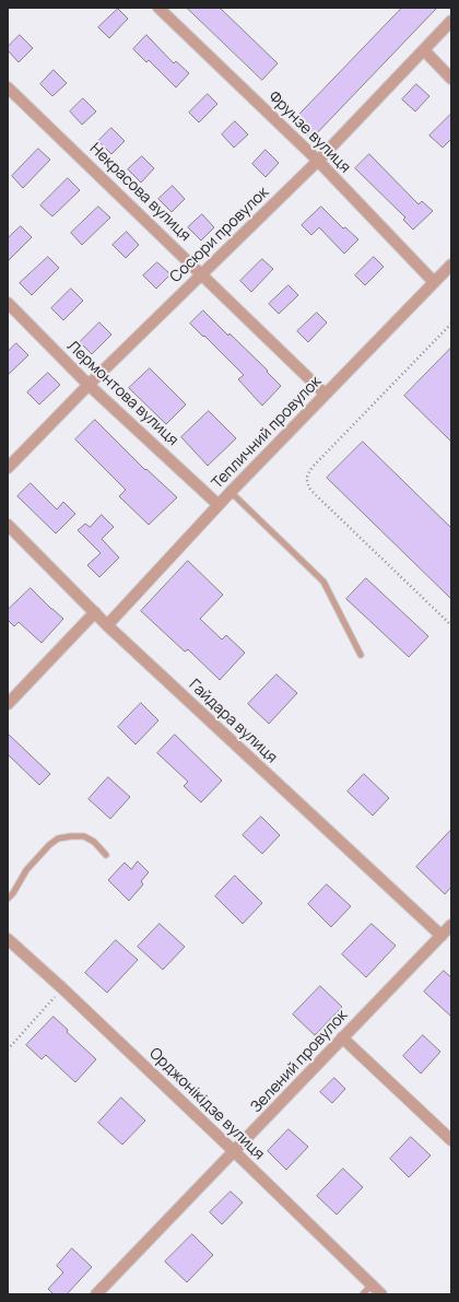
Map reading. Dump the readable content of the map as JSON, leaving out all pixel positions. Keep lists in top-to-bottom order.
{
  "streets": {
    "street": [
      "Фрунзе вулиця",
      "Некрасова вулиця",
      "Сосюри провулок",
      "Лермонтова вулиця",
      "Тепличний провулок",
      "Гайдара вулиця",
      "Зелений провулок",
      "Орджонікідзе вулиця"
    ]
  },
  "crossings": [
    ["Фрунзе вулиця", "Сосюри провулок"],
    ["Фрунзе вулиця", "Тепличний провулок"],
    ["Некрасова вулиця", "Сосюри провулок"],
    ["Некрасова вулиця", "Тепличний провулок"],
    ["Сосюри провулок", "Лермонтова вулиця"],
    ["Лермонтова вулиця", "Тепличний провулок"],
    ["Тепличний провулок", "Гайдара вулиця"],
    ["Гайдара вулиця", "Зелений провулок"],
    ["Зелений провулок", "Орджонікідзе вулиця"]
  ]
}
